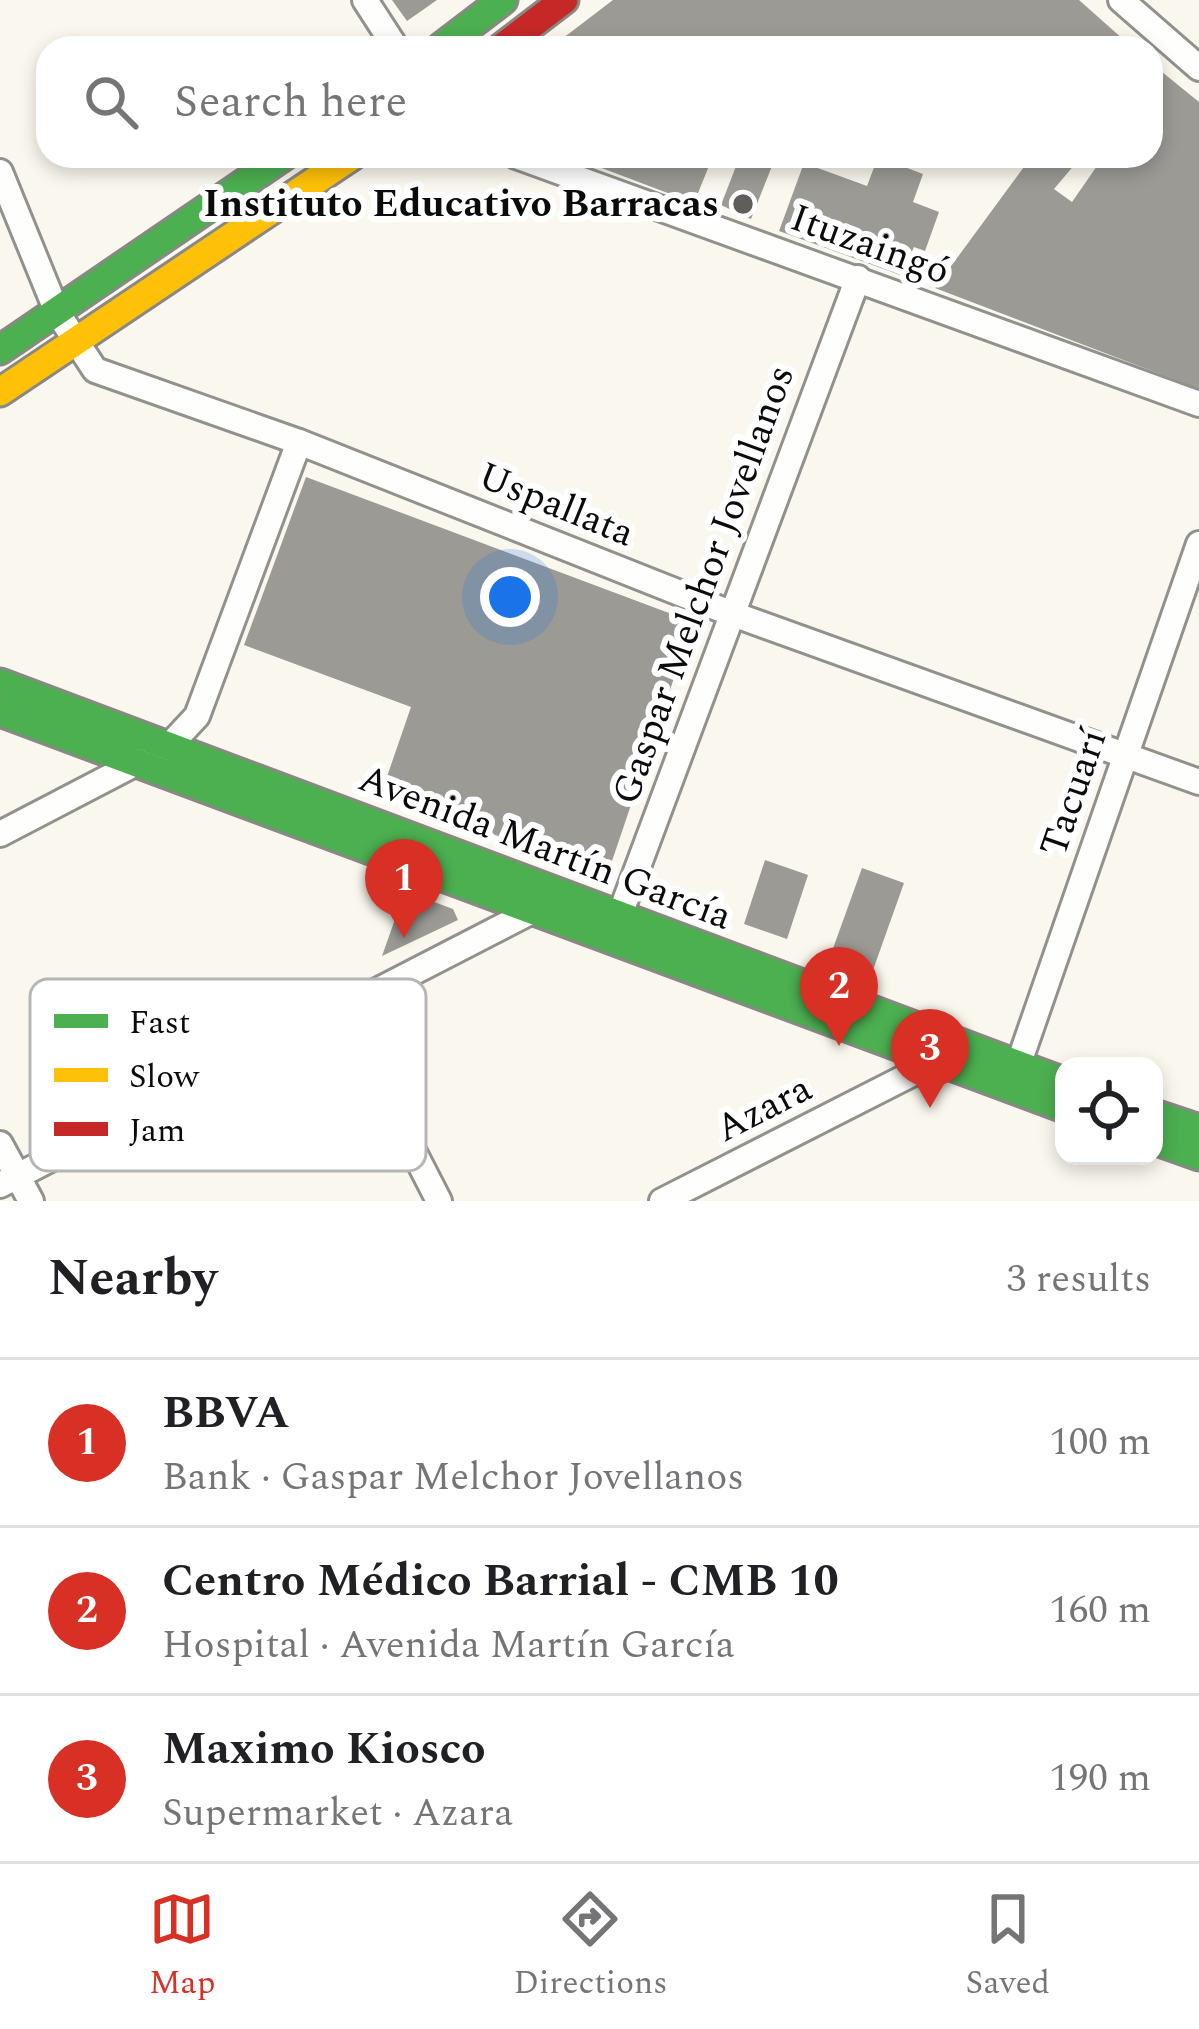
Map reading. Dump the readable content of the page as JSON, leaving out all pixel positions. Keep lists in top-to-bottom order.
{
  "streets": {
    "main road": ["Avenida Martín García"],
    "street": [
      "Ituzaingó",
      "Uspallata",
      "Gaspar Melchor Jovellanos",
      "Tacuarí",
      "Azara"
    ]
  },
  "crossings": [
    ["Ituzaingó", "Gaspar Melchor Jovellanos"],
    ["Uspallata", "Gaspar Melchor Jovellanos"],
    ["Uspallata", "Tacuarí"],
    ["Gaspar Melchor Jovellanos", "Avenida Martín García"],
    ["Tacuarí", "Avenida Martín García"],
    ["Avenida Martín García", "Azara"]
  ],
  "places": ["Instituto Educativo Barracas"],
  "legend": ["Fast", "Slow", "Jam"],
  "page": {
    "search": "Search here",
    "pins": ["1", "2", "3"],
    "heading": ["Nearby", "3 results"],
    "list": [
      {
        "mark": "1",
        "name": "BBVA",
        "note": "Bank · Gaspar Melchor Jovellanos",
        "value": "100 m"
      },
      {
        "mark": "2",
        "name": "Centro Médico Barrial - CMB 10",
        "note": "Hospital · Avenida Martín García",
        "value": "160 m"
      },
      {
        "mark": "3",
        "name": "Maximo Kiosco",
        "note": "Supermarket · Azara",
        "value": "190 m"
      }
    ],
    "nav": ["Map", "Directions", "Saved"]
  }
}
